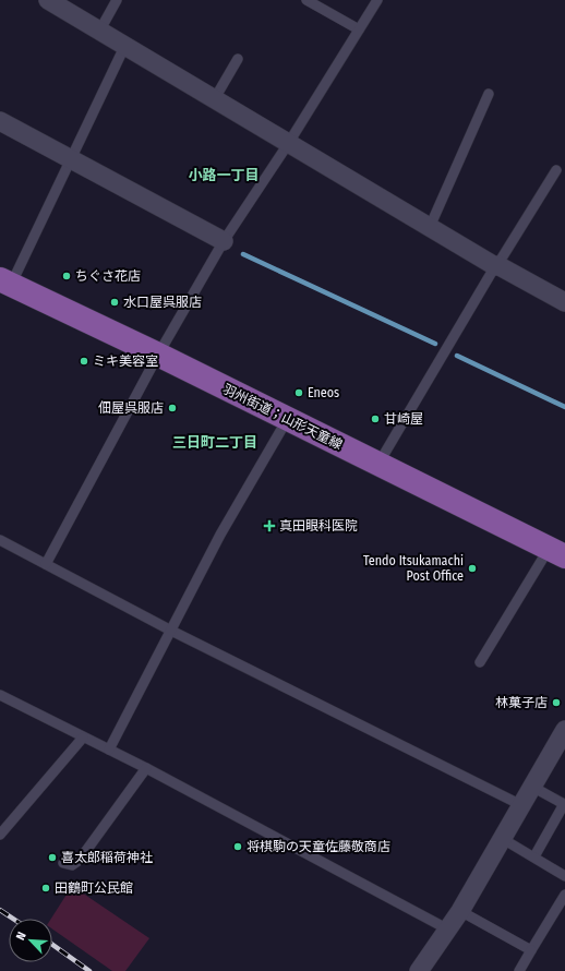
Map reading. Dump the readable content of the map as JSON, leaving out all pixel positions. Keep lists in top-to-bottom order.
{
  "streets": {
    "main road": ["羽州街道；山形天童線"]
  },
  "districts": ["小路一丁目", "三日町二丁目"],
  "places": {
    "other": [
      "ちぐさ花店",
      "水口屋呉服店",
      "ミキ美容室",
      "Eneos",
      "佃屋呉服店",
      "甘崎屋",
      "Tendo Itsukamachi Post Office",
      "林菓子店",
      "将棋駒の天童佐藤敬商店",
      "喜太郎稲荷神社",
      "田鶴町公民館"
    ],
    "health": ["真田眼科医院"]
  },
  "north": "top left"
}
